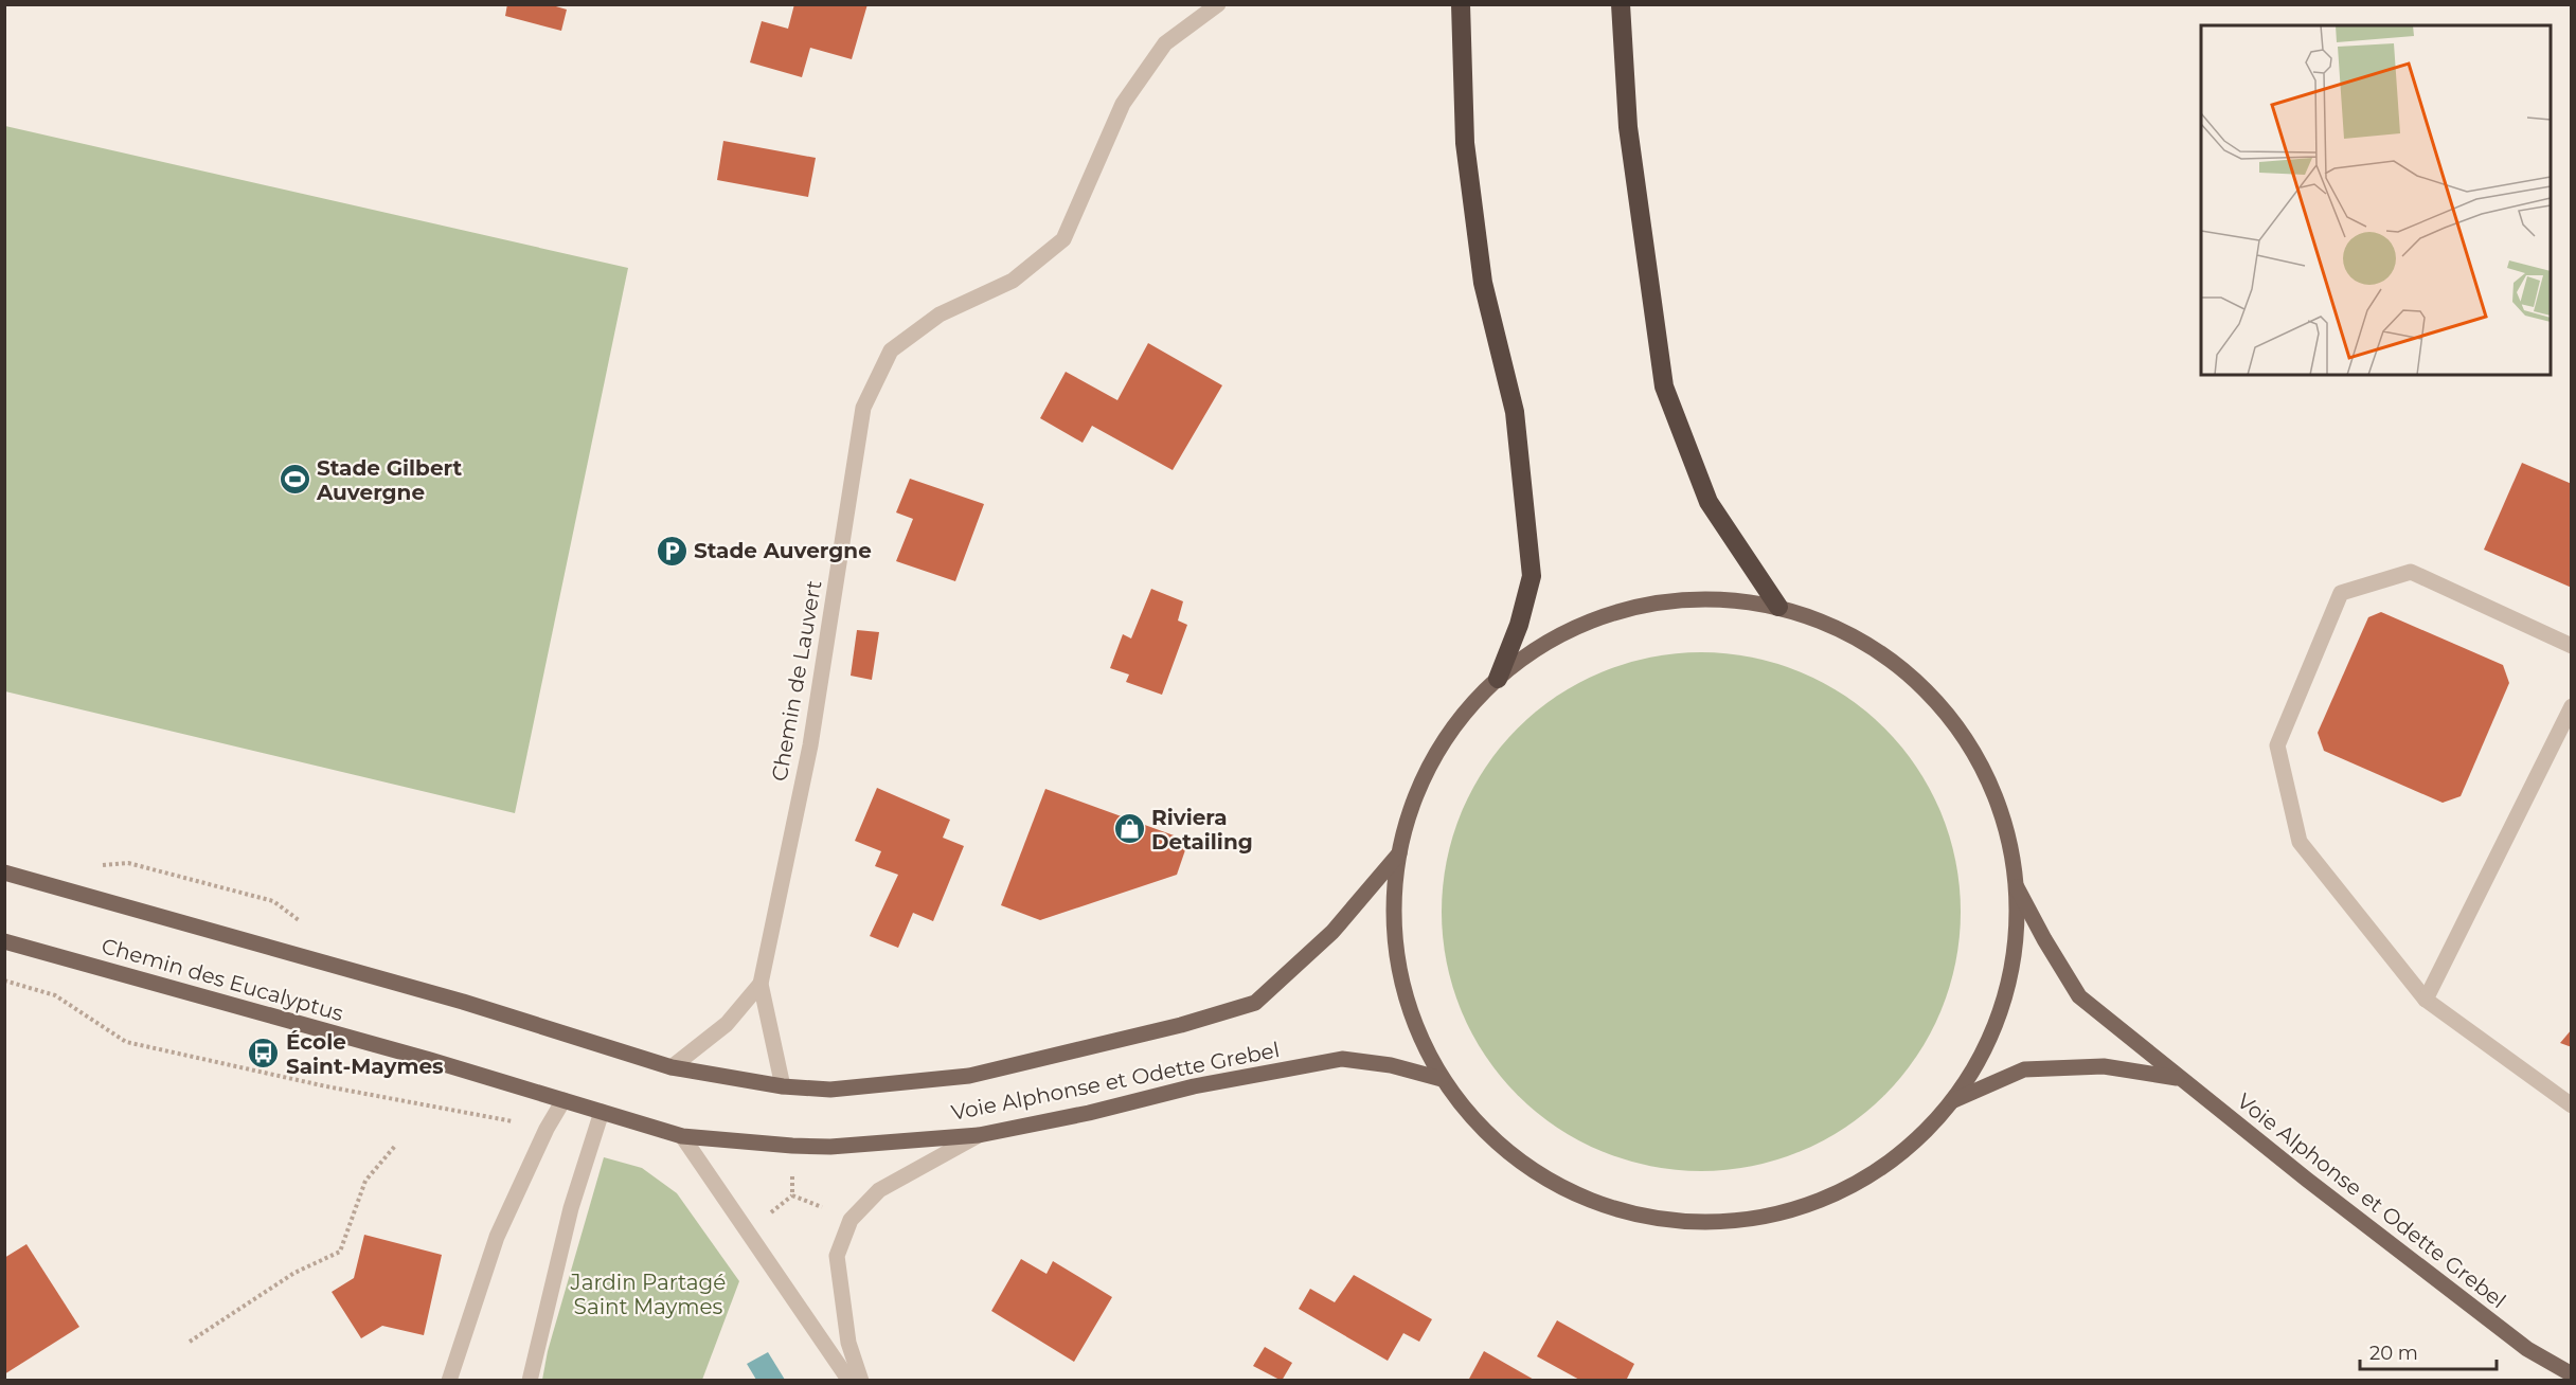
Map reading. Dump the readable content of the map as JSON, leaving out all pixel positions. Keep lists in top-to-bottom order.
{
  "streets": {
    "main road": ["Chemin des Eucalyptus", "Voie Alphonse et Odette Grebel"],
    "street": ["Chemin de Lauvert"]
  },
  "crossings": [
    ["Chemin de Lauvert", "Chemin des Eucalyptus"],
    ["Chemin des Eucalyptus", "Voie Alphonse et Odette Grebel"]
  ],
  "parks": ["Jardin Partagé Saint Maymes"],
  "places": {
    "sports": ["Stade Gilbert Auvergne"],
    "parking": ["Stade Auvergne"],
    "shop": ["Riviera Detailing"],
    "bus stop": ["École Saint-Maymes"]
  },
  "scale_bar": "20 m"
}
